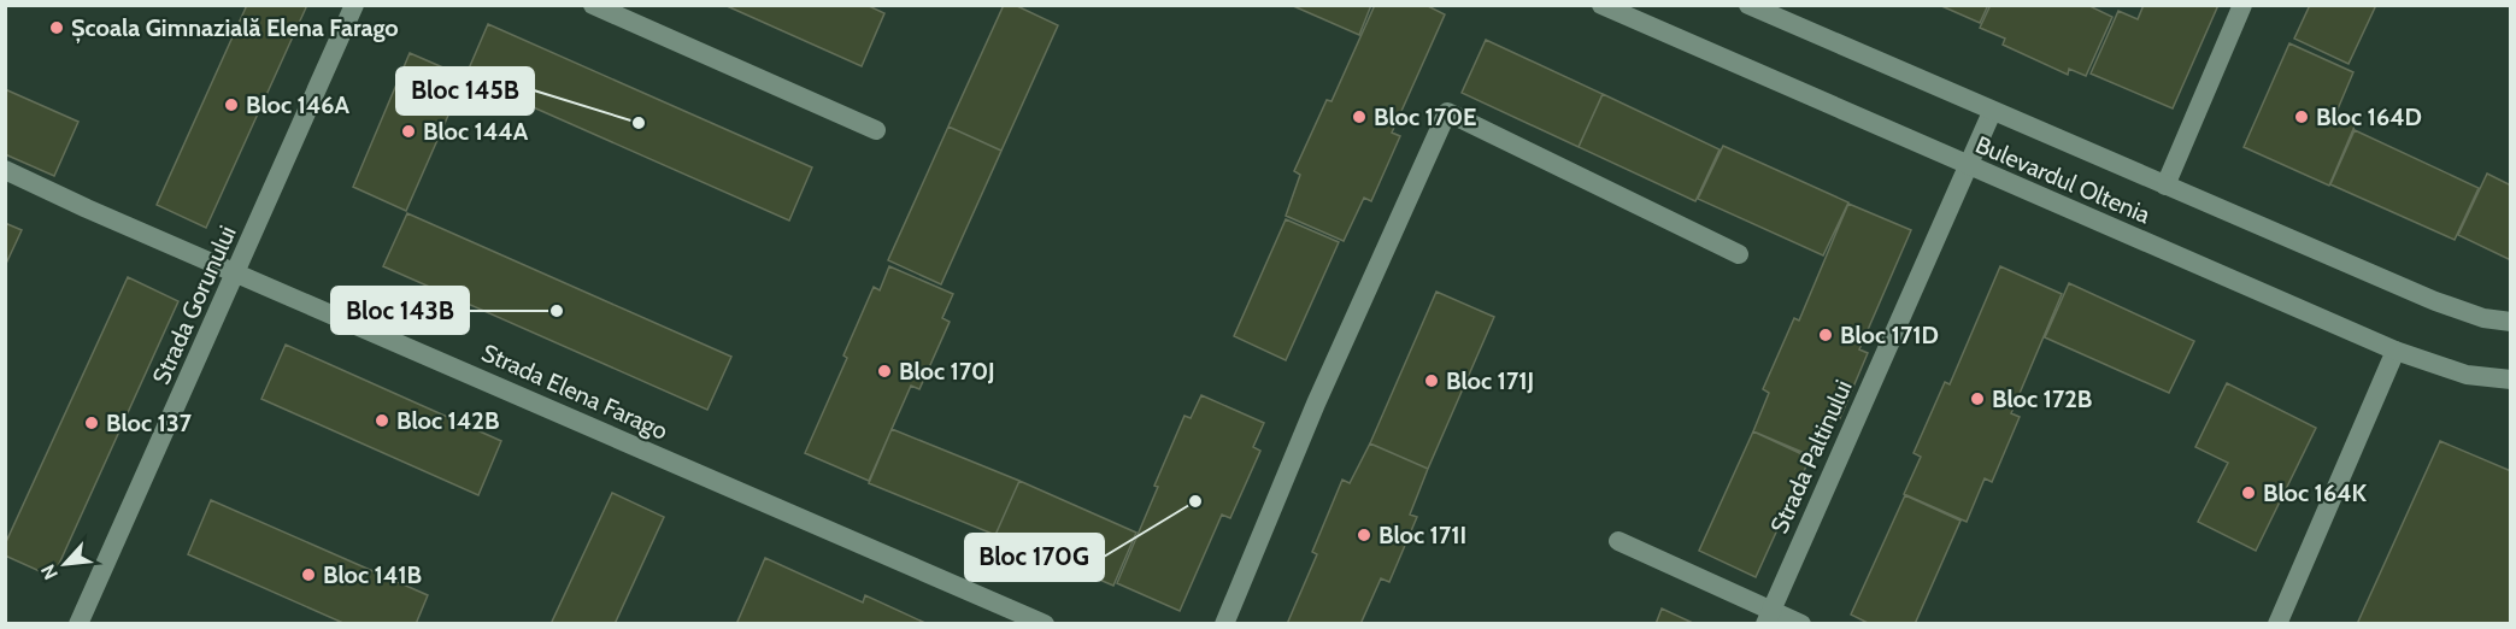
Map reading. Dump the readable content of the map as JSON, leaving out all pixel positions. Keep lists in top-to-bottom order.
{
  "streets": {
    "street": [
      "Bulevardul Oltenia",
      "Strada Gorunului",
      "Strada Elena Farago",
      "Strada Paltinului"
    ]
  },
  "crossings": [
    ["Bulevardul Oltenia", "Strada Paltinului"],
    ["Strada Gorunului", "Strada Elena Farago"]
  ],
  "places": [
    "Școala Gimnazială Elena Farago",
    "Bloc 146A",
    "Bloc 170E",
    "Bloc 164D",
    "Bloc 145B",
    "Bloc 144A",
    "Bloc 143B",
    "Bloc 171D",
    "Bloc 170J",
    "Bloc 171J",
    "Bloc 172B",
    "Bloc 142B",
    "Bloc 137",
    "Bloc 164K",
    "Bloc 170G",
    "Bloc 171I",
    "Bloc 141B"
  ],
  "north": "bottom left"
}
